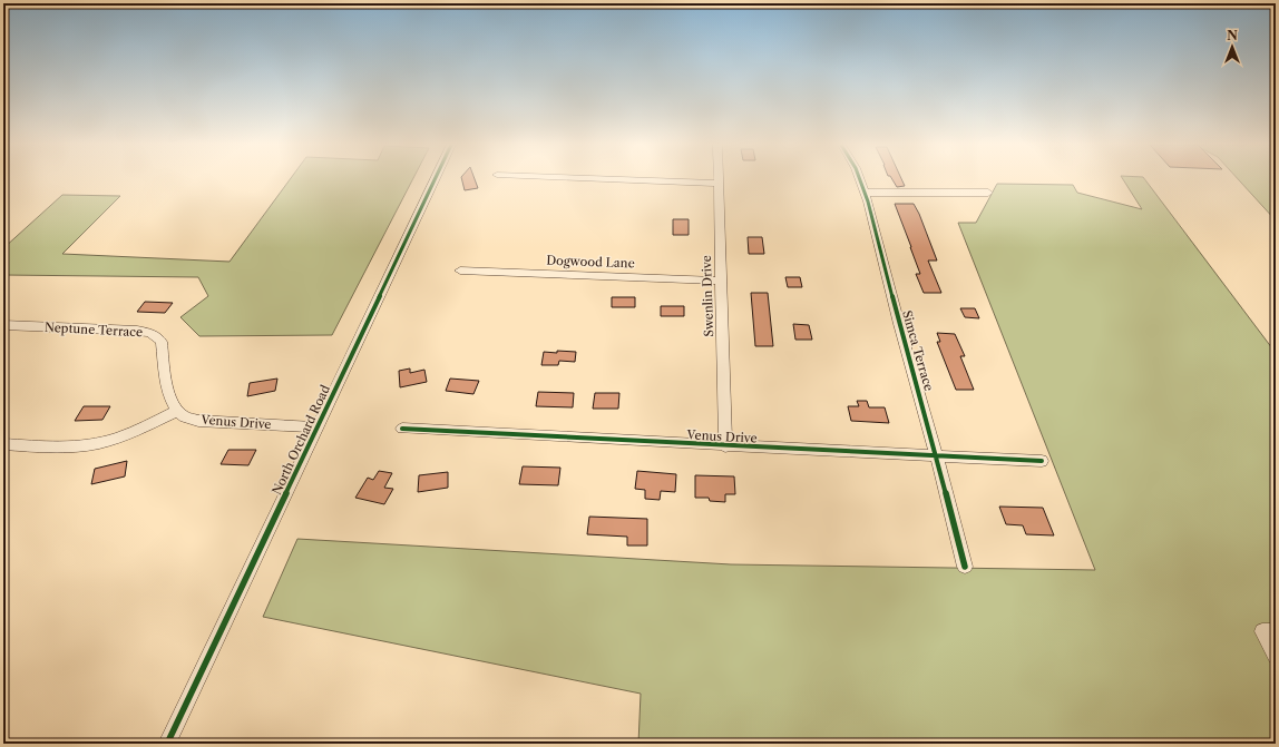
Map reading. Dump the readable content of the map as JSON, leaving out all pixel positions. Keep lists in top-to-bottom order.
{
  "streets": {
    "street": [
      "Dogwood Lane",
      "Swenlin Drive",
      "Neptune Terrace",
      "Simca Terrace",
      "Venus Drive",
      "North Orchard Road"
    ]
  },
  "crossings": [
    ["Dogwood Lane", "Swenlin Drive"],
    ["Swenlin Drive", "Venus Drive"],
    ["Neptune Terrace", "Venus Drive"],
    ["Simca Terrace", "Venus Drive"],
    ["Venus Drive", "North Orchard Road"]
  ],
  "north": "top"
}
